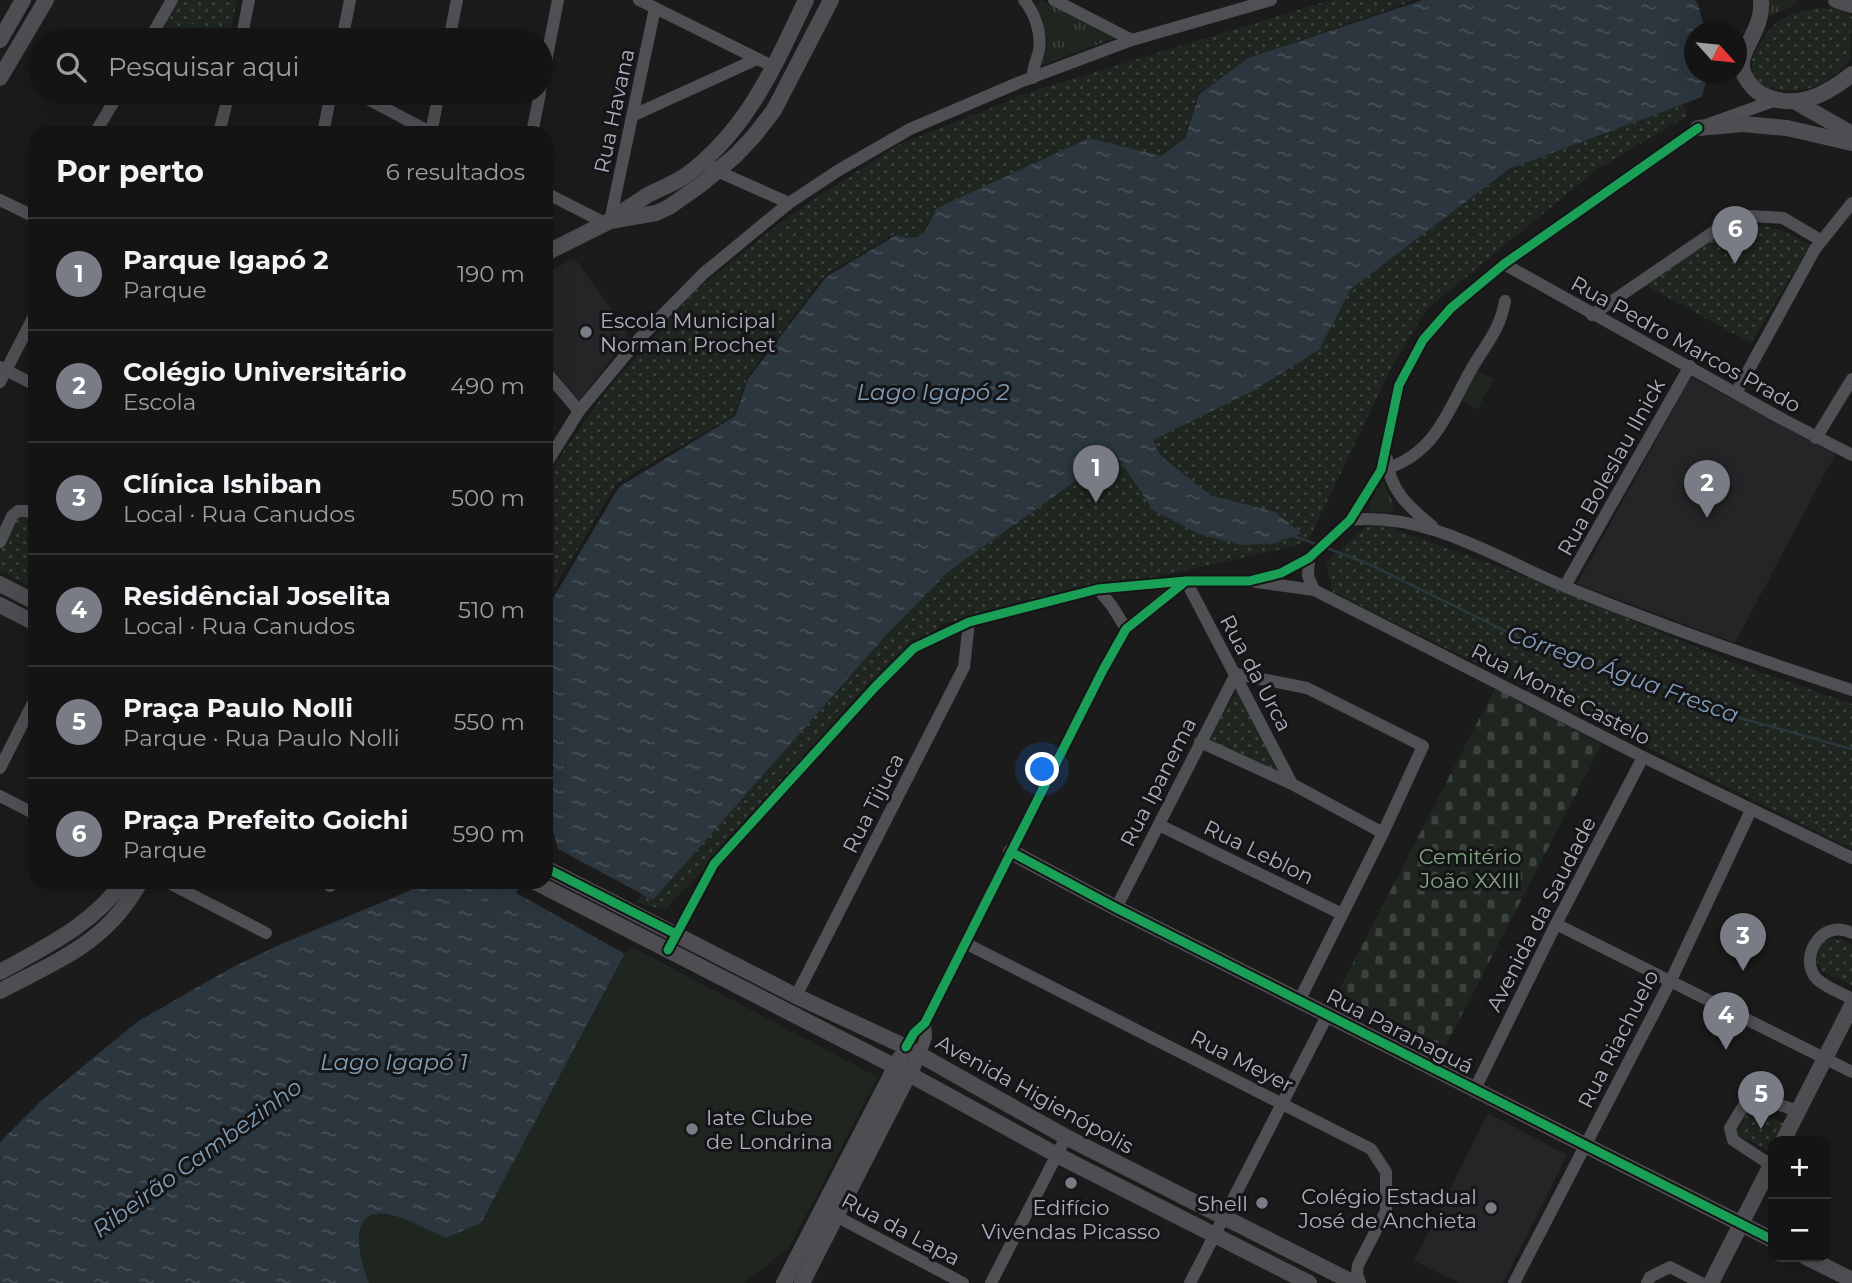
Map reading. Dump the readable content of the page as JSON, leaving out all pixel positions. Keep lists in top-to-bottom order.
{
  "streets": {
    "main road": ["Rua Paranaguá", "Avenida Higienópolis"],
    "street": [
      "Rua Havana",
      "Rua Pedro Marcos Prado",
      "Rua Boleslau Ilnick",
      "Rua da Urca",
      "Rua Monte Castelo",
      "Rua Ipanema",
      "Rua Tijuca",
      "Rua Leblon",
      "Avenida da Saudade",
      "Rua Riachuelo",
      "Rua Meyer",
      "Rua da Lapa"
    ]
  },
  "crossings": [
    ["Rua Pedro Marcos Prado", "Rua Boleslau Ilnick"],
    ["Rua da Urca", "Rua Ipanema"],
    ["Rua Monte Castelo", "Avenida da Saudade"],
    ["Rua Monte Castelo", "Rua Riachuelo"],
    ["Rua Ipanema", "Rua Leblon"],
    ["Rua Ipanema", "Rua Paranaguá"],
    ["Rua Tijuca", "Avenida Higienópolis"],
    ["Avenida da Saudade", "Rua Paranaguá"],
    ["Rua Paranaguá", "Rua Riachuelo"]
  ],
  "water": [
    "Lago Igapó 2",
    "Córrego Água Fresca",
    "Lago Igapó 1",
    "Ribeirão Cambezinho"
  ],
  "parks": ["Cemitério João XXIII"],
  "places": [
    "Escola Municipal Norman Prochet",
    "Iate Clube de Londrina",
    "Edifício Vivendas Picasso",
    "Shell",
    "Colégio Estadual José de Anchieta"
  ],
  "north": "bottom right",
  "page": {
    "search": "Pesquisar aqui",
    "heading": ["Por perto", "6 resultados"],
    "pins": [
      "6",
      "1",
      "2",
      "3",
      "4",
      "5"
    ],
    "list": [
      {
        "mark": "1",
        "name": "Parque Igapó 2",
        "note": "Parque",
        "value": "190 m"
      },
      {
        "mark": "2",
        "name": "Colégio Universitário",
        "note": "Escola",
        "value": "490 m"
      },
      {
        "mark": "3",
        "name": "Clínica Ishiban",
        "note": "Local · Rua Canudos",
        "value": "500 m"
      },
      {
        "mark": "4",
        "name": "Residêncial Joselita",
        "note": "Local · Rua Canudos",
        "value": "510 m"
      },
      {
        "mark": "5",
        "name": "Praça Paulo Nolli",
        "note": "Parque · Rua Paulo Nolli",
        "value": "550 m"
      },
      {
        "mark": "6",
        "name": "Praça Prefeito Goichi",
        "note": "Parque",
        "value": "590 m"
      }
    ],
    "map_buttons": ["+", "−"]
  }
}
